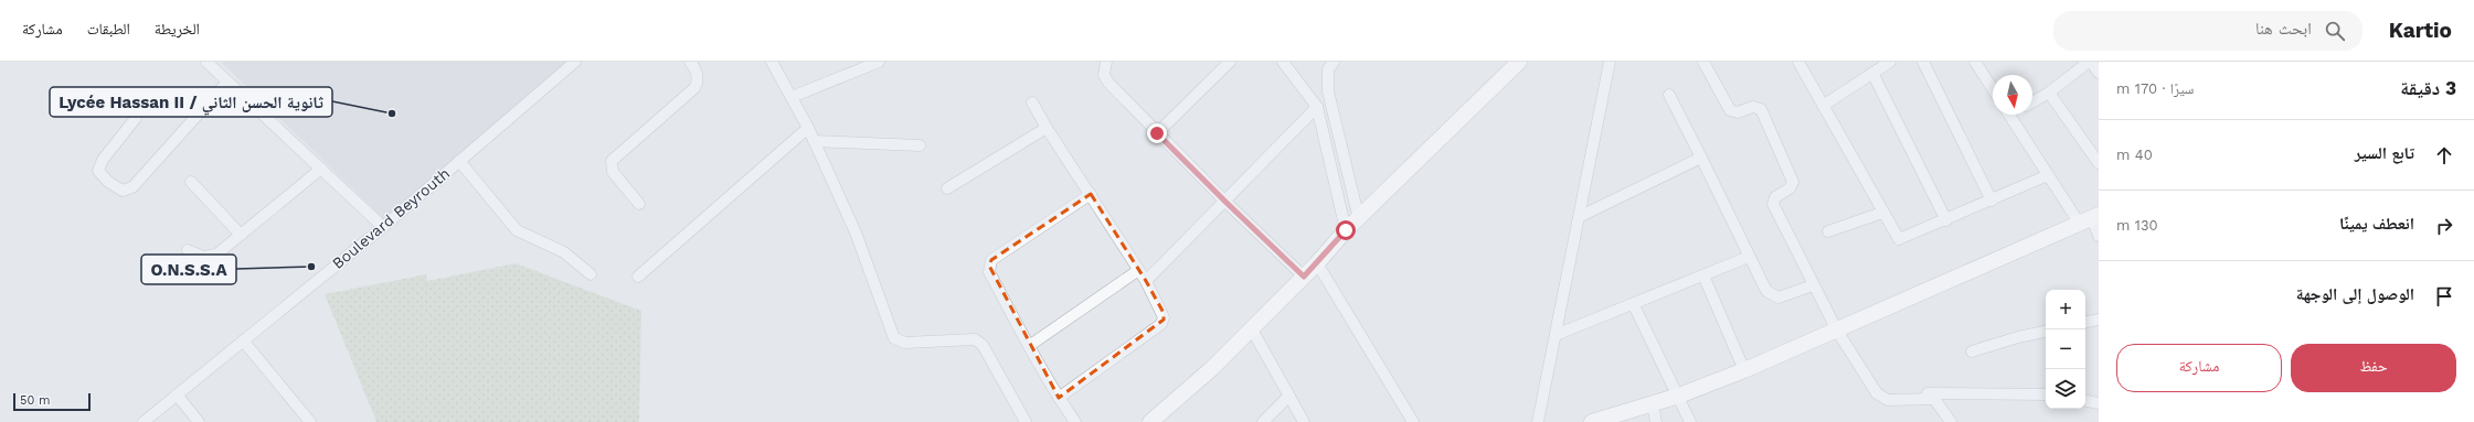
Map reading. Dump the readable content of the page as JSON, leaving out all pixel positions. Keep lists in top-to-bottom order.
{
  "streets": {
    "street": ["Boulevard Beyrouth"]
  },
  "places": ["Lycée Hassan II / ثانوية الحسن الثاني", "O.N.S.S.A"],
  "scale_bar": "50 m",
  "north": "bottom",
  "page": {
    "header": "Kartio",
    "search": "ابحث هنا",
    "nav": ["الخريطة", "الطبقات", "مشاركة"],
    "heading": ["3 دقيقة", "سيرًا · 170 m"],
    "list": [
      ["تابع السير", "40 m"],
      ["انعطف يمينًا", "130 m"],
      "الوصول إلى الوجهة"
    ],
    "map_buttons": ["+", "−"],
    "buttons": ["حفظ", "مشاركة"],
    "scale": "50 m"
  }
}
